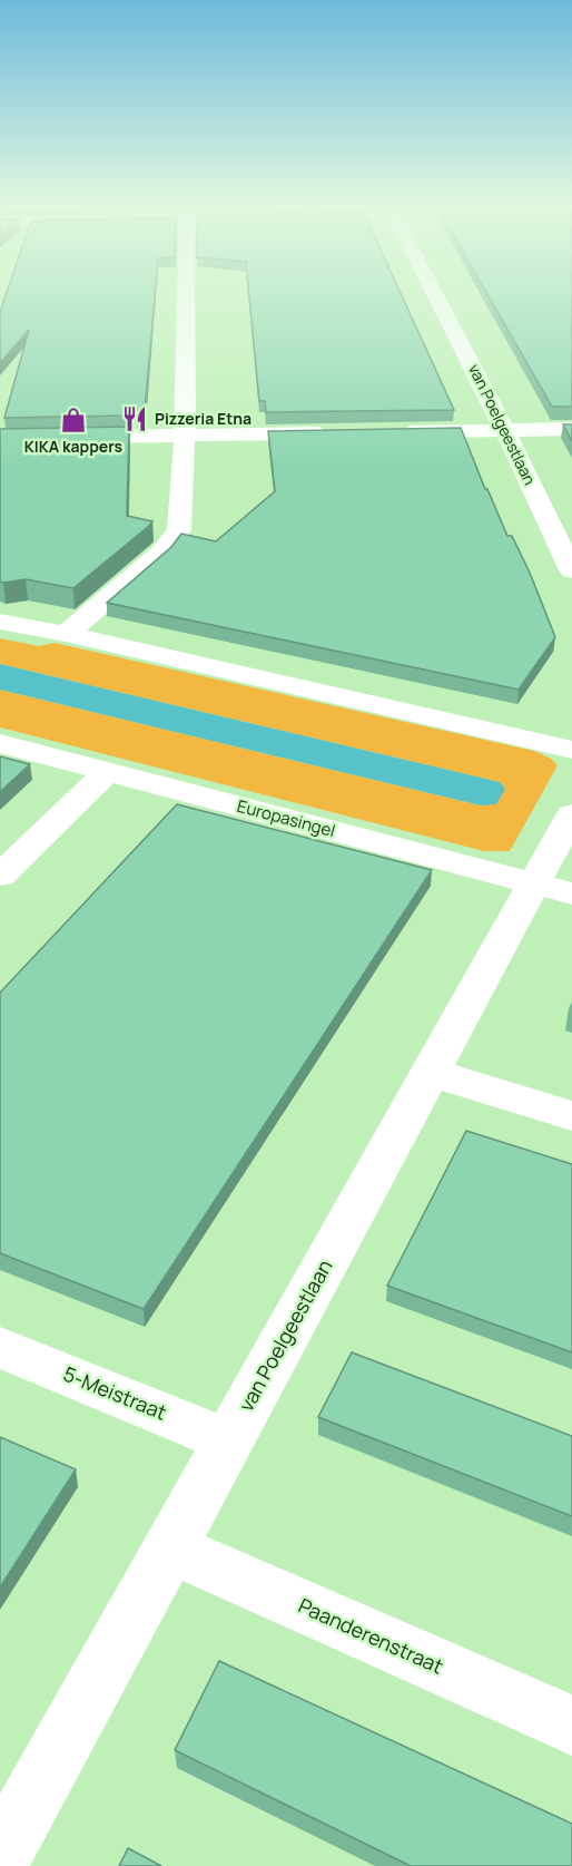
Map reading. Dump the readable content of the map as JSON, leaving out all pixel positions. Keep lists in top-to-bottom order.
{
  "streets": {
    "street": [
      "van Poelgeestlaan",
      "Europasingel",
      "5-Meistraat",
      "Paanderenstraat"
    ]
  },
  "crossings": [
    ["van Poelgeestlaan", "Europasingel"],
    ["van Poelgeestlaan", "5-Meistraat"],
    ["van Poelgeestlaan", "Paanderenstraat"]
  ],
  "places": {
    "restaurant": ["Pizzeria Etna"],
    "shop": ["KIKA kappers"]
  }
}
